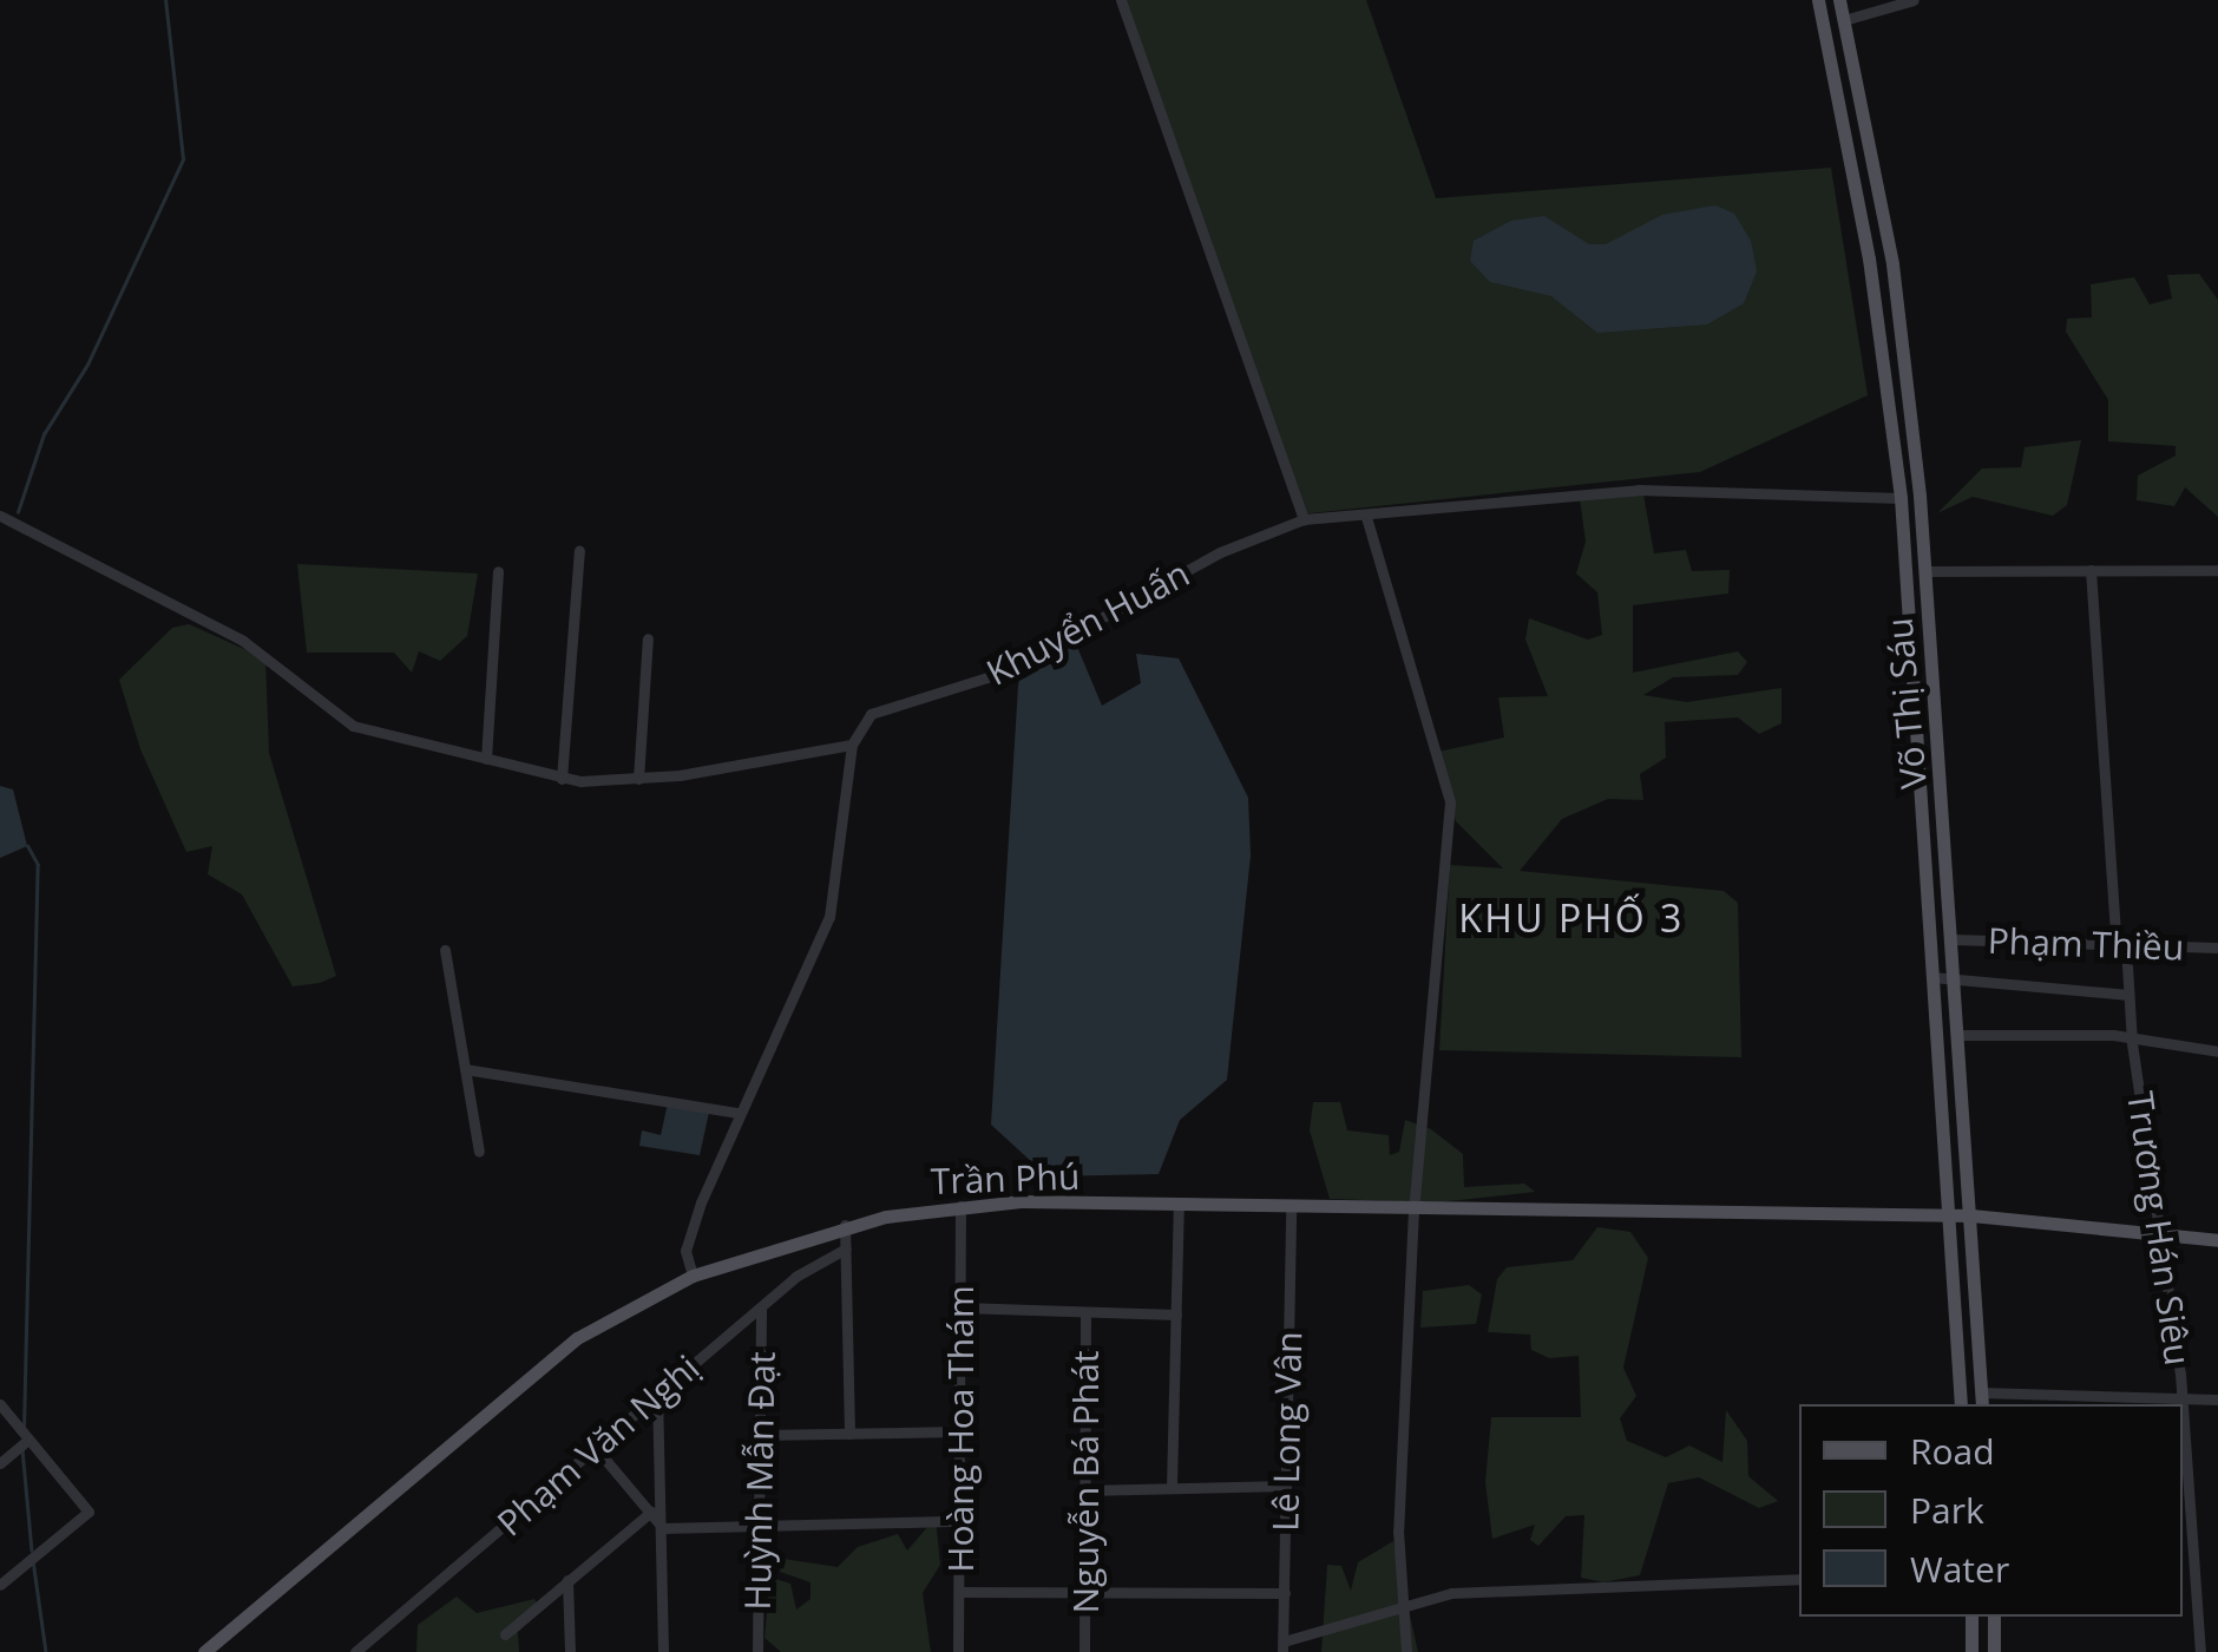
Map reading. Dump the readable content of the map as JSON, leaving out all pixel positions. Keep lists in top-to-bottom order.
{
  "streets": {
    "main road": ["Võ Thị Sáu", "Trần Phú"],
    "street": [
      "Khuyển Huấn",
      "Phạm Thiều",
      "Trương Hán Siêu",
      "Hoàng Hoa Thám",
      "Lê Long Vân",
      "Phạm Văn Nghị",
      "Huỳnh Mẫn Đạt",
      "Nguyễn Bá Phát"
    ]
  },
  "crossings": [
    ["Khuyển Huấn", "Võ Thị Sáu"],
    ["Võ Thị Sáu", "Phạm Thiều"],
    ["Võ Thị Sáu", "Trần Phú"],
    ["Phạm Thiều", "Trương Hán Siêu"],
    ["Trần Phú", "Trương Hán Siêu"],
    ["Trần Phú", "Hoàng Hoa Thám"],
    ["Trần Phú", "Lê Long Vân"],
    ["Phạm Văn Nghị", "Huỳnh Mẫn Đạt"]
  ],
  "districts": ["KHU PHỐ 3"],
  "legend": ["Road", "Park", "Water"]
}
